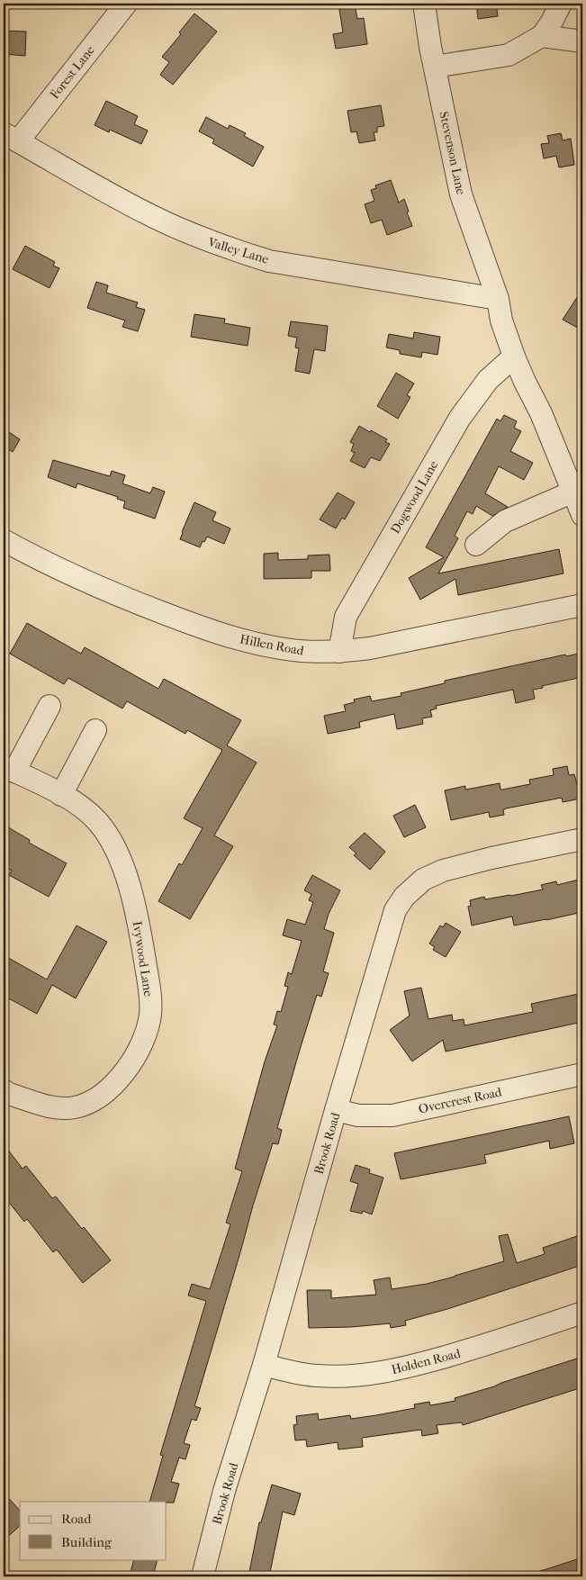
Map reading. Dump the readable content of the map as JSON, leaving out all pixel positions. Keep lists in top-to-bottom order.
{
  "streets": {
    "street": [
      "Forest Lane",
      "Stevenson Lane",
      "Valley Lane",
      "Dogwood Lane",
      "Hillen Road",
      "Ivywood Lane",
      "Overcrest Road",
      "Brook Road",
      "Holden Road"
    ]
  },
  "crossings": [
    ["Forest Lane", "Valley Lane"],
    ["Stevenson Lane", "Valley Lane"],
    ["Stevenson Lane", "Dogwood Lane"],
    ["Dogwood Lane", "Hillen Road"],
    ["Overcrest Road", "Brook Road"],
    ["Brook Road", "Holden Road"]
  ],
  "legend": ["Road", "Building"]
}
